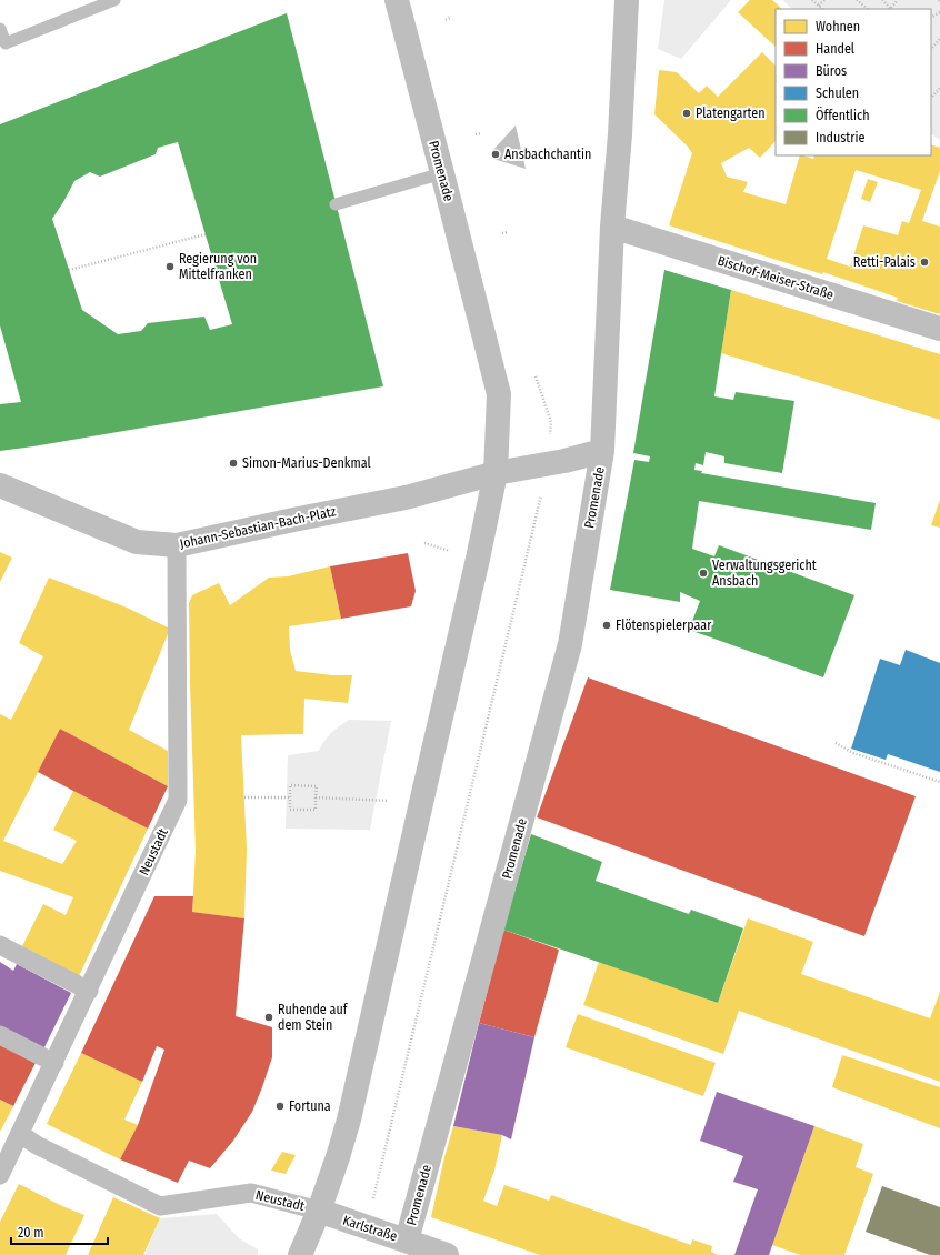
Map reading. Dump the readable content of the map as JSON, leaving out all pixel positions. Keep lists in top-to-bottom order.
{
  "streets": {
    "street": [
      "Promenade",
      "Bischof-Meiser-Straße",
      "Johann-Sebastian-Bach-Platz",
      "Neustadt",
      "Karlstraße"
    ]
  },
  "crossings": [
    ["Promenade", "Bischof-Meiser-Straße"],
    ["Promenade", "Johann-Sebastian-Bach-Platz"],
    ["Promenade", "Neustadt"],
    ["Promenade", "Karlstraße"],
    ["Johann-Sebastian-Bach-Platz", "Neustadt"],
    ["Neustadt", "Karlstraße"]
  ],
  "places": [
    "Platengarten",
    "Ansbachchantin",
    "Retti-Palais",
    "Regierung von Mittelfranken",
    "Simon-Marius-Denkmal",
    "Verwaltungsgericht Ansbach",
    "Flötenspielerpaar",
    "Ruhende auf dem Stein",
    "Fortuna"
  ],
  "legend": [
    "Wohnen",
    "Handel",
    "Büros",
    "Schulen",
    "Öffentlich",
    "Industrie"
  ],
  "scale_bar": "20 m"
}
